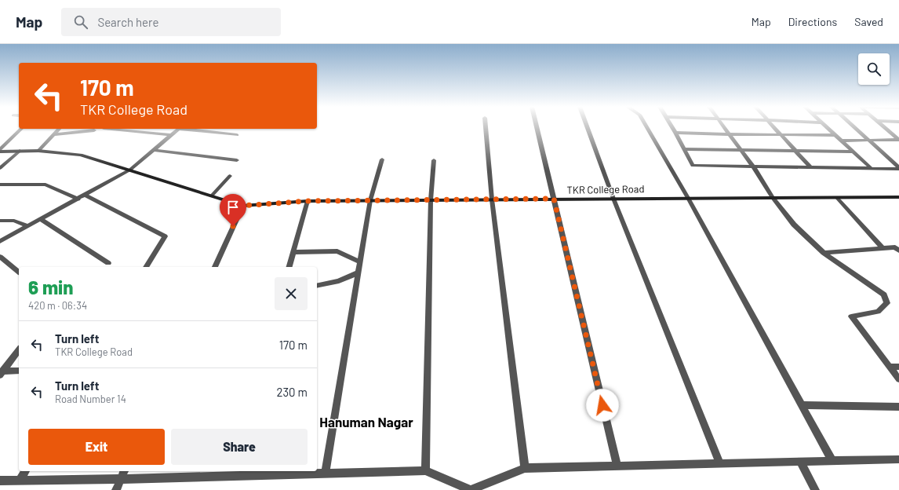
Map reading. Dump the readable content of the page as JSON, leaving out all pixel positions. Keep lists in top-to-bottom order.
{
  "streets": {
    "street": ["TKR College Road"]
  },
  "districts": ["Hanuman Nagar"],
  "page": {
    "header": "Map",
    "search": "Search here",
    "nav": ["Map", "Directions", "Saved"],
    "turn": ["170 m", "TKR College Road"],
    "heading": ["6 min", "420 m · 06:34"],
    "list": [
      {
        "name": "Turn left",
        "note": "TKR College Road",
        "value": "170 m"
      },
      {
        "name": "Turn left",
        "note": "Road Number 14",
        "value": "230 m"
      }
    ],
    "buttons": ["Exit", "Share"]
  }
}
